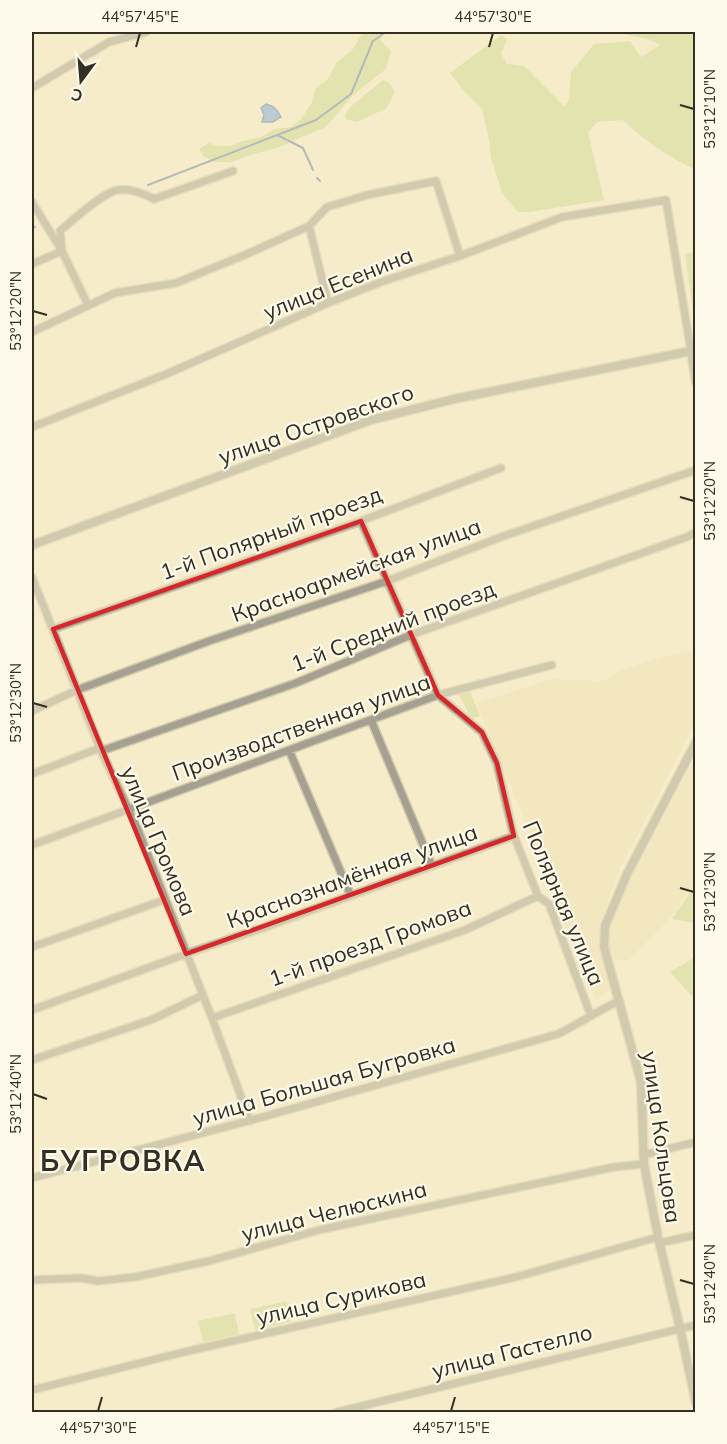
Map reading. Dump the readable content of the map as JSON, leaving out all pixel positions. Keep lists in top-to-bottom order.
{
  "streets": {
    "street": [
      "улица Есенина",
      "улица Островского",
      "1-й Полярный проезд",
      "Красноармейская улица",
      "1-й Средний проезд",
      "Производственная улица",
      "улица Громова",
      "Краснознамённая улица",
      "Полярная улица",
      "1-й проезд Громова",
      "улица Большая Бугровка",
      "улица Кольцова",
      "улица Челюскина",
      "улица Сурикова",
      "улица Гастелло"
    ]
  },
  "crossings": [
    ["улица Есенина", "улица Островского"],
    ["1-й Полярный проезд", "улица Громова"],
    ["1-й Полярный проезд", "Полярная улица"],
    ["Красноармейская улица", "улица Громова"],
    ["Красноармейская улица", "Полярная улица"],
    ["1-й Средний проезд", "улица Громова"],
    ["1-й Средний проезд", "Полярная улица"],
    ["Производственная улица", "улица Громова"],
    ["Производственная улица", "Полярная улица"],
    ["улица Громова", "Краснознамённая улица"],
    ["улица Громова", "1-й проезд Громова"],
    ["улица Громова", "улица Большая Бугровка"],
    ["Краснознамённая улица", "Полярная улица"],
    ["Полярная улица", "1-й проезд Громова"],
    ["Полярная улица", "улица Большая Бугровка"],
    ["улица Большая Бугровка", "улица Кольцова"],
    ["улица Кольцова", "улица Челюскина"],
    ["улица Кольцова", "улица Сурикова"],
    ["улица Кольцова", "улица Гастелло"]
  ],
  "districts": ["БУГРОВКА"],
  "north": "bottom",
  "coordinates": [
    "44°57'45\"E",
    "44°57'30\"E",
    "53°12'10\"N",
    "53°12'20\"N",
    "53°12'30\"N",
    "53°12'40\"N",
    "44°57'15\"E"
  ]
}
